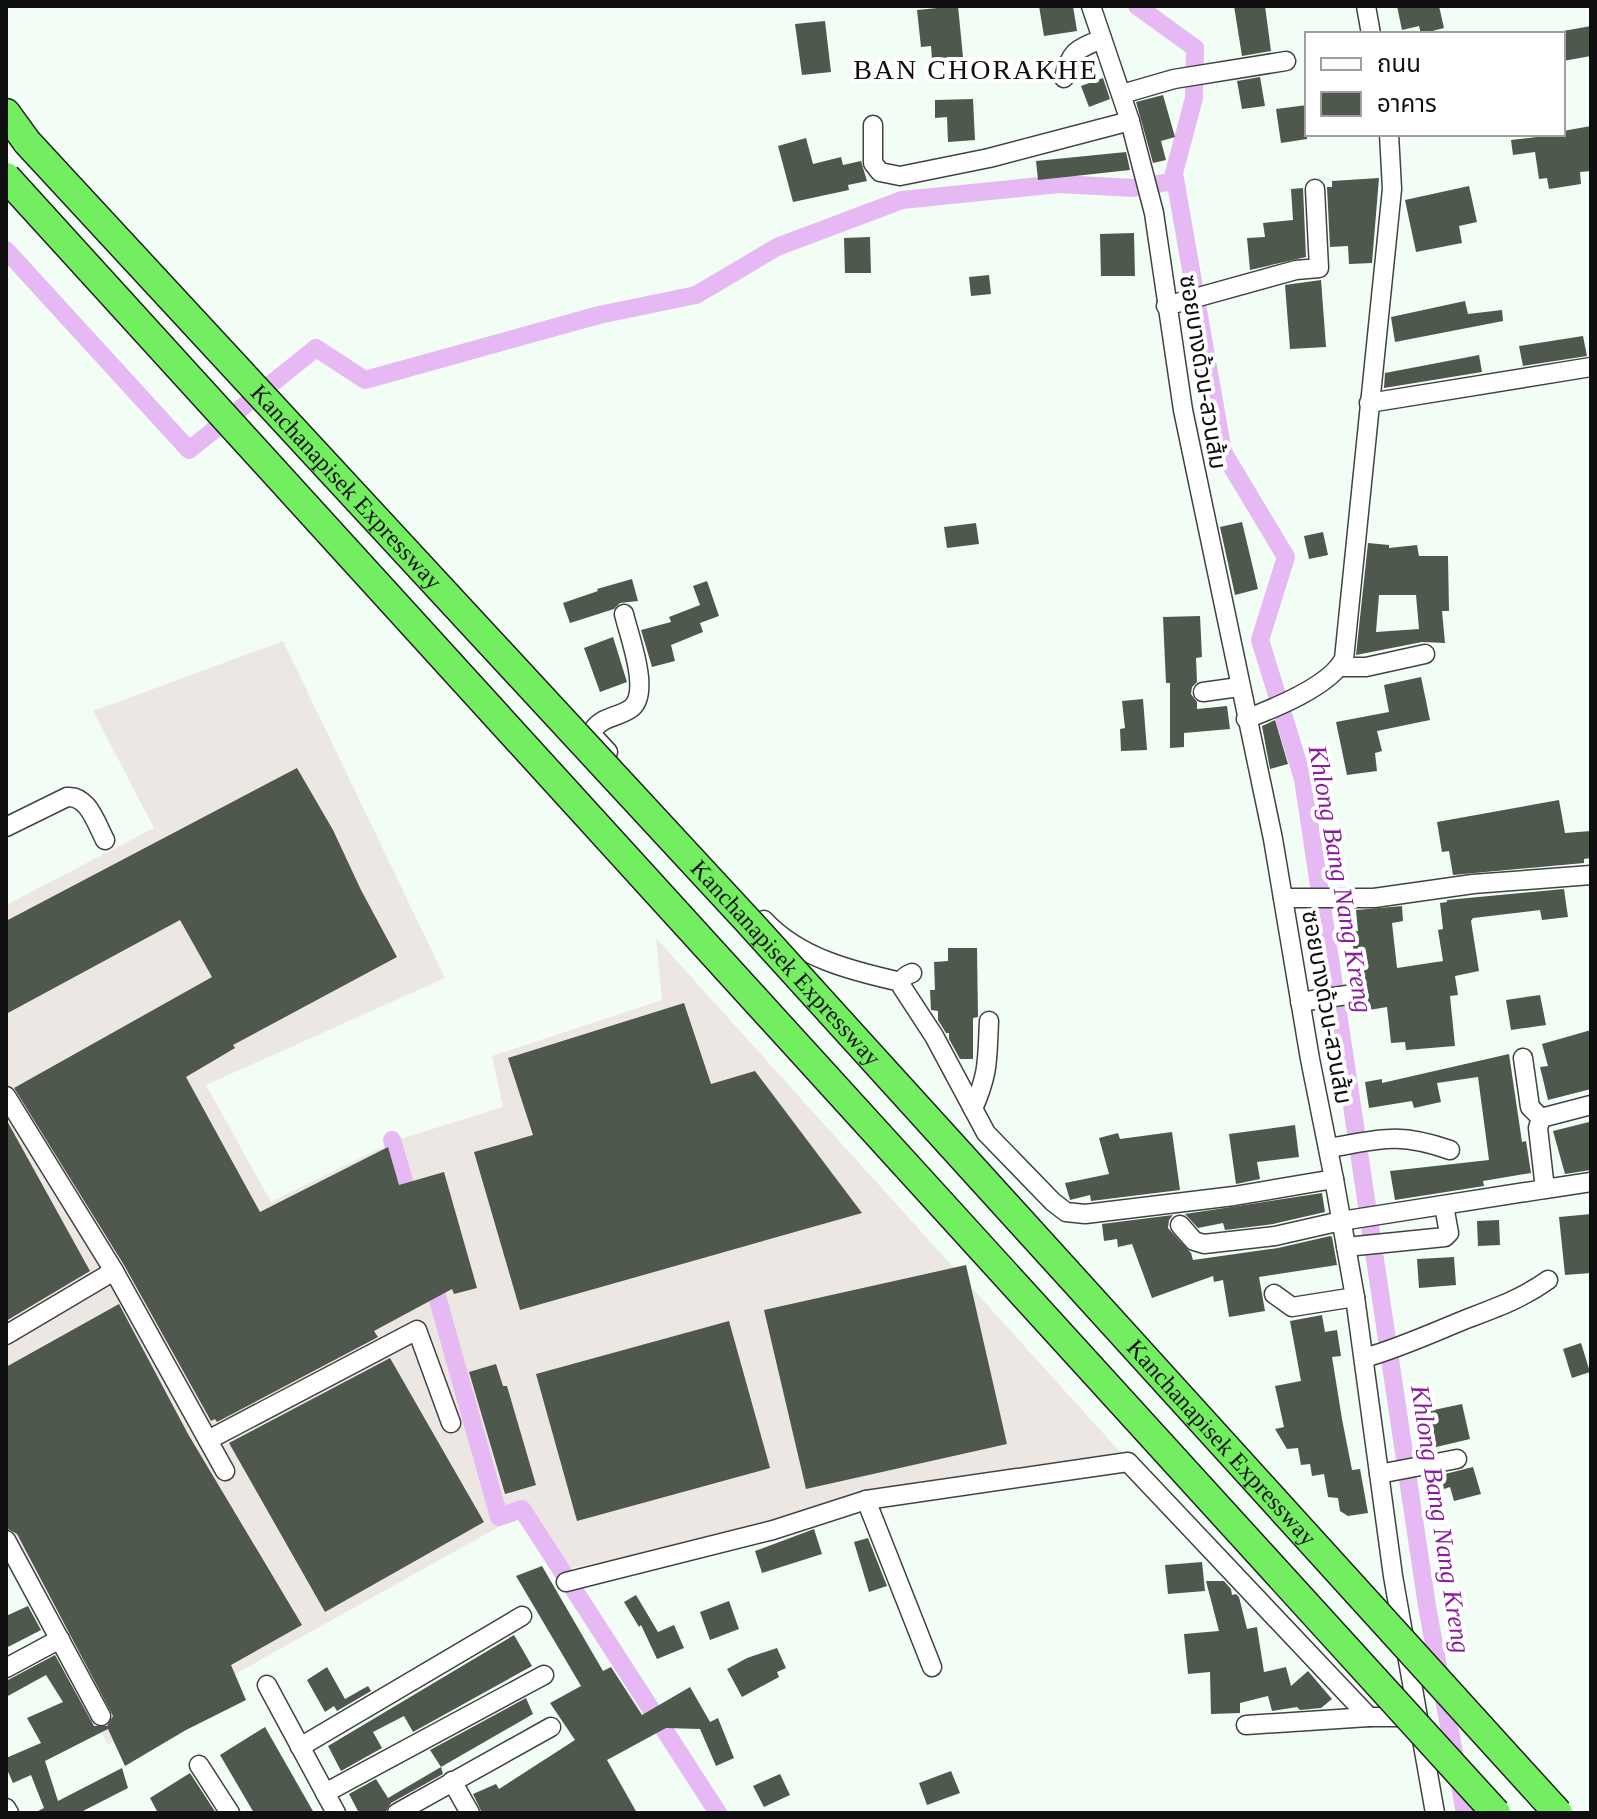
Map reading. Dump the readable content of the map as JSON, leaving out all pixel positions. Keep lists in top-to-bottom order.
{
  "streets": {
    "highway": ["Kanchanapisek Expressway"],
    "street": ["ซอยบางด้วน-สวนส้ม"]
  },
  "districts": ["BAN CHORAKHE"],
  "water": ["Khlong Bang Nang Kreng"],
  "legend": ["ถนน", "อาคาร"]
}
